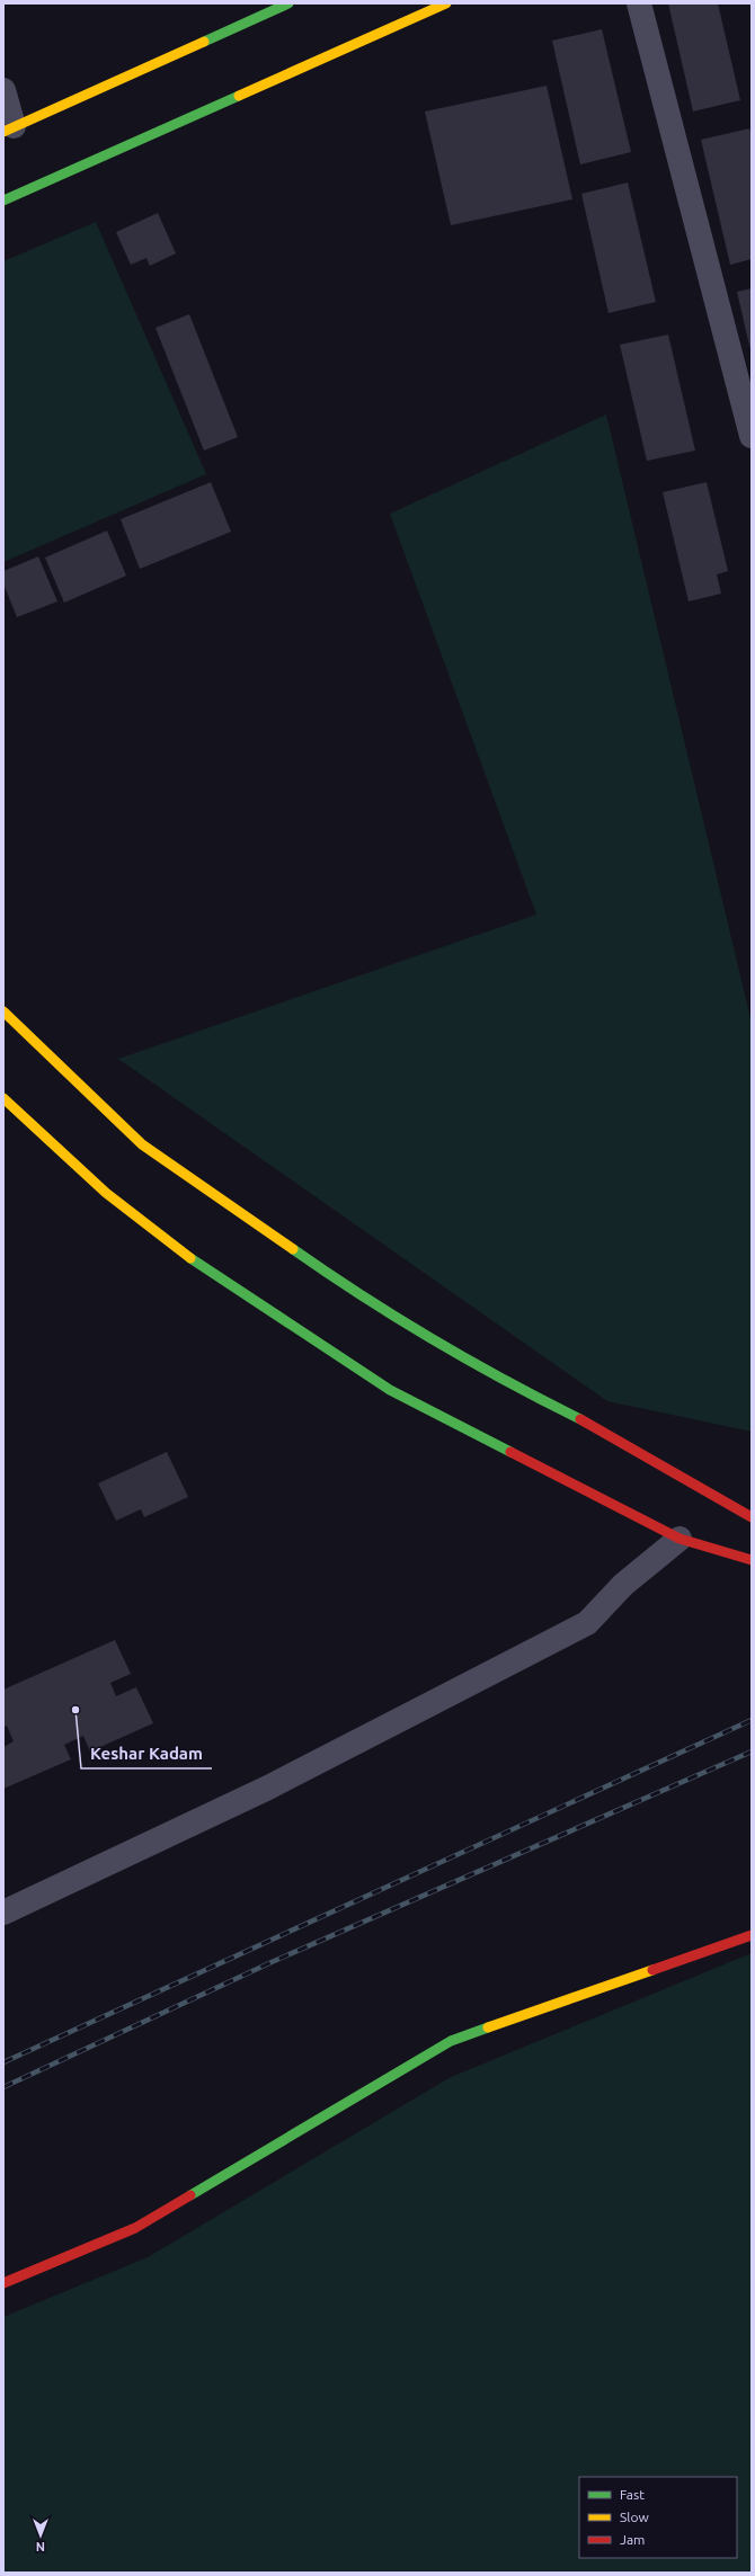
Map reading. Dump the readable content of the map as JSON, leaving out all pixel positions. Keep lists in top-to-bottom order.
{
  "places": ["Keshar Kadam"],
  "legend": ["Fast", "Slow", "Jam"],
  "north": "bottom"
}
